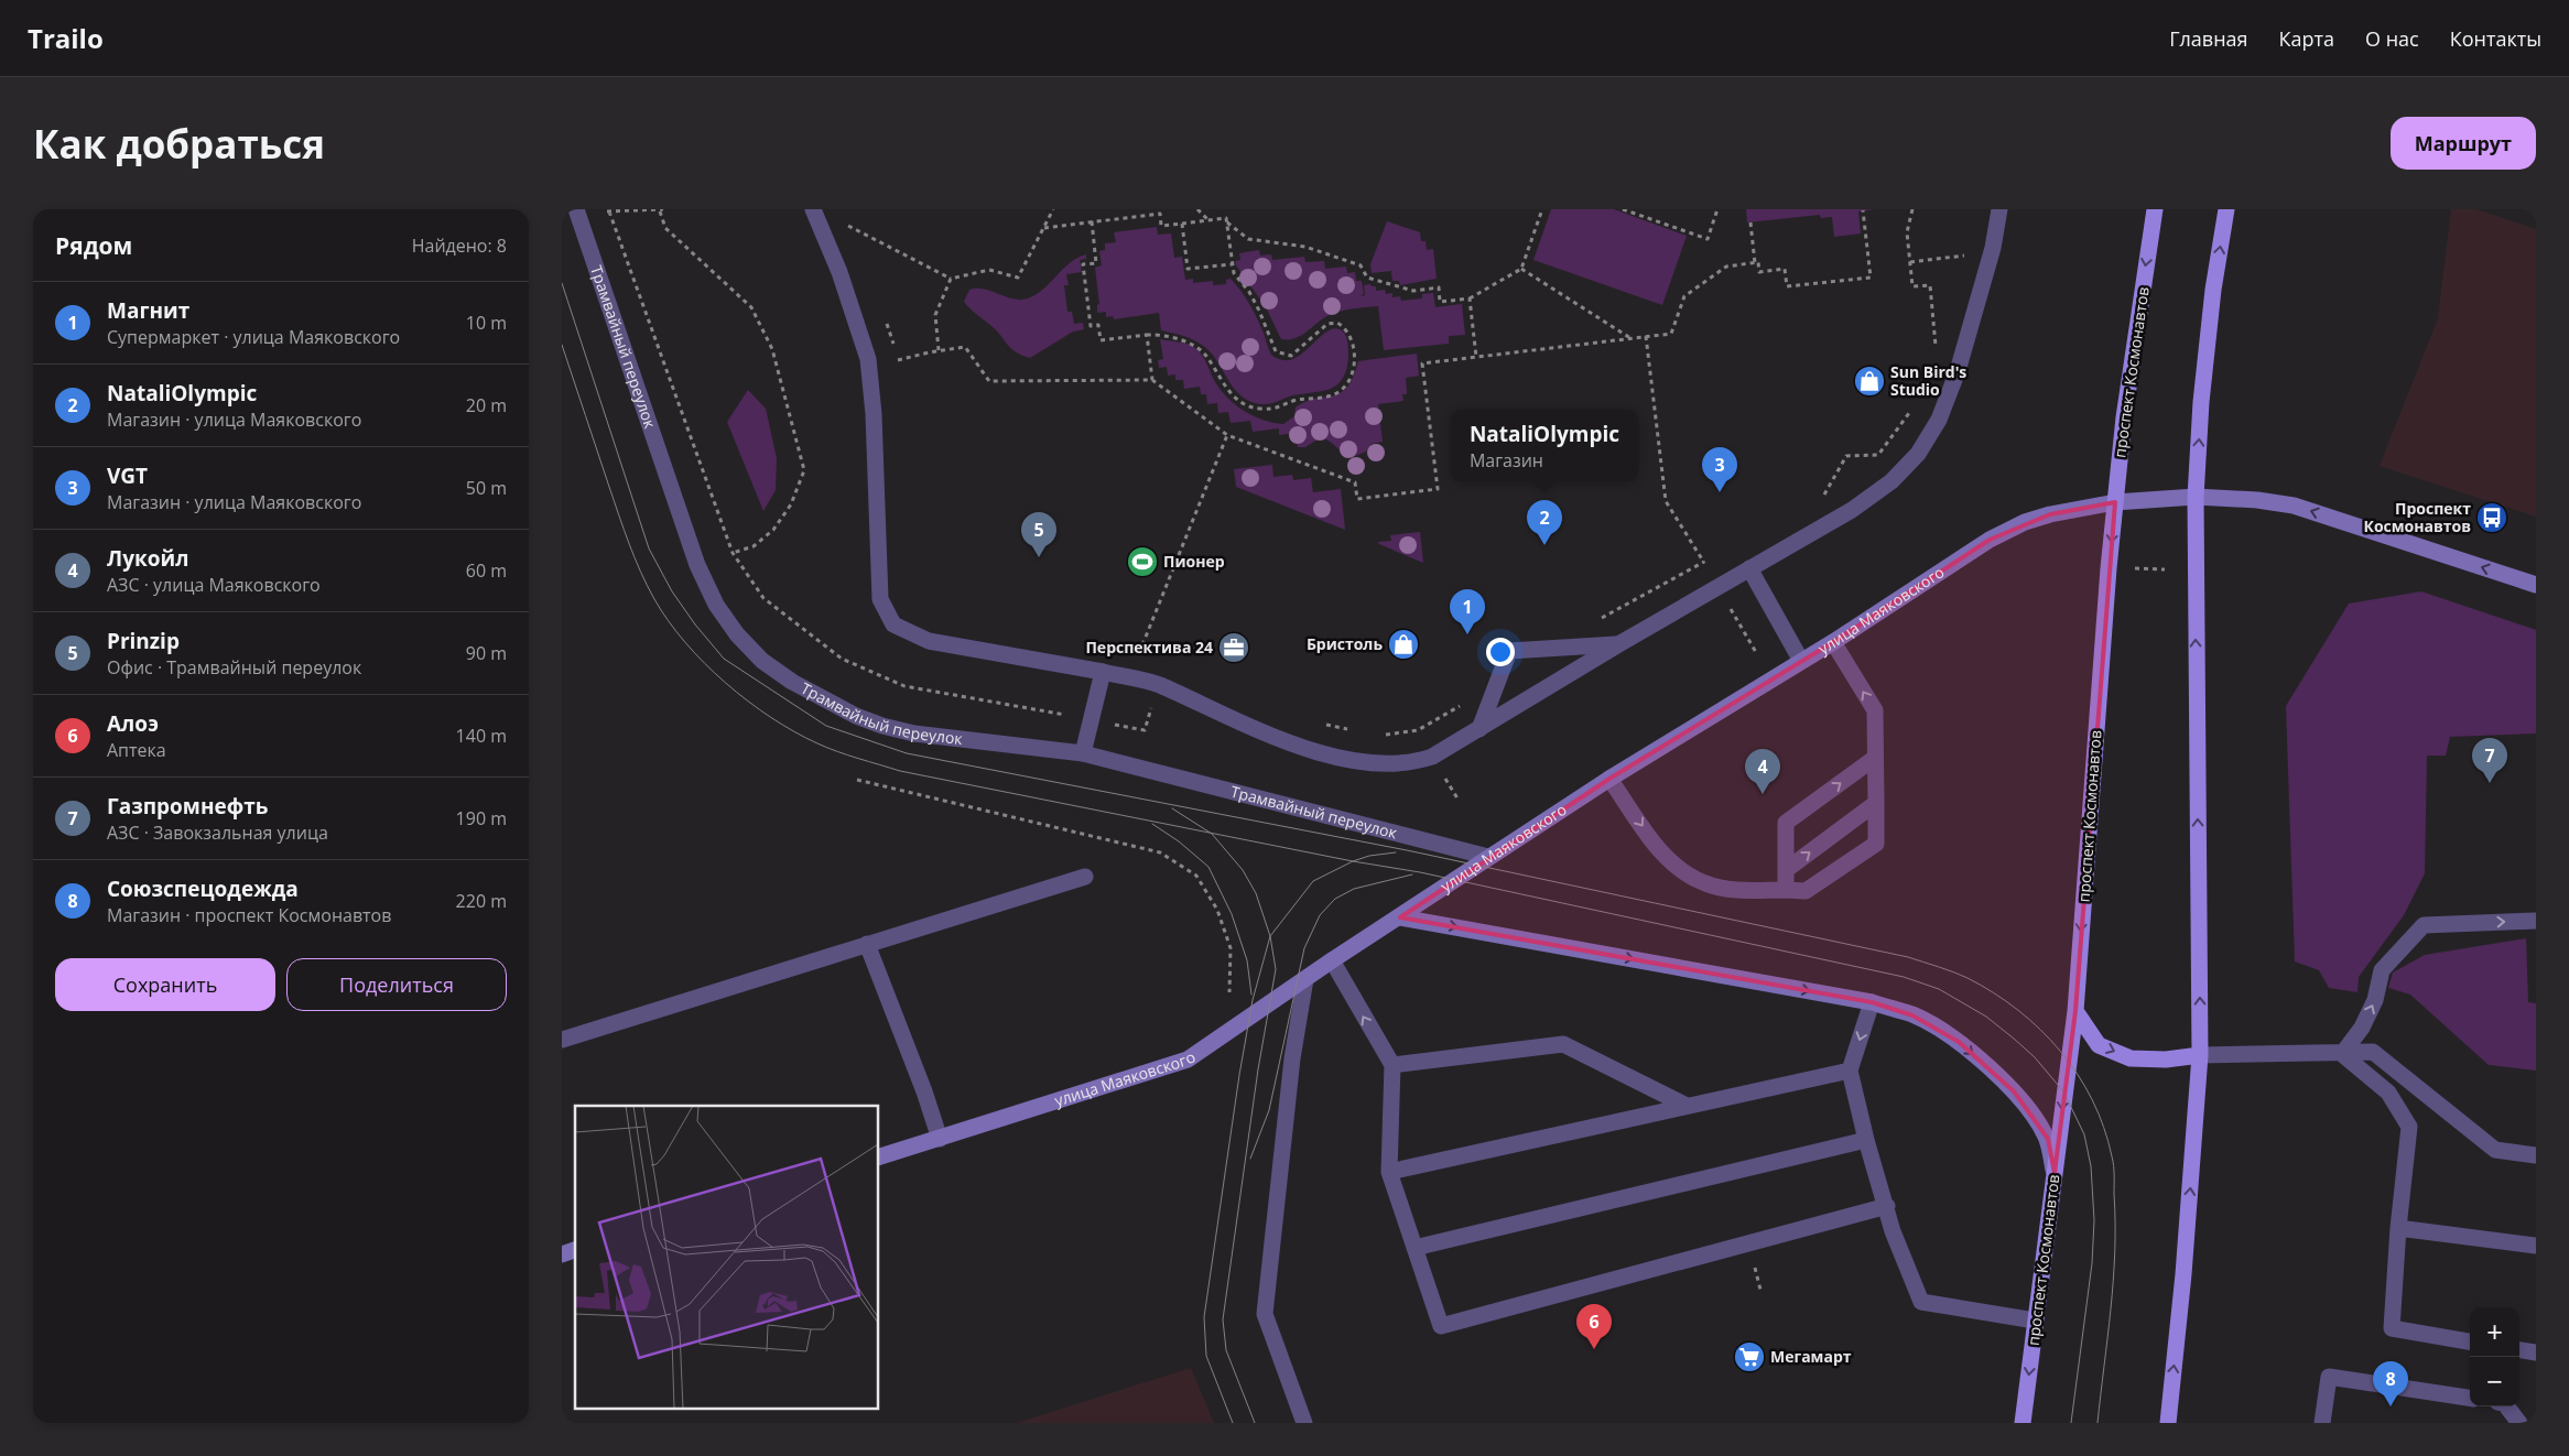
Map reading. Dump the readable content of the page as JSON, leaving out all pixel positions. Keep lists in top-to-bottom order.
{
  "streets": {
    "main road": ["проспект Космонавтов"],
    "street": ["Трамвайный переулок", "улица Маяковского"]
  },
  "crossings": [
    ["Трамвайный переулок", "улица Маяковского"],
    ["проспект Космонавтов", "улица Маяковского"]
  ],
  "places": {
    "shop": ["Sun Bird's Studio", "Бристоль"],
    "bus stop": ["Проспект Космонавтов"],
    "sports": ["Пионер"],
    "office": ["Перспектива 24"],
    "supermarket": ["Мегамарт"]
  },
  "page": {
    "header": "Trailo",
    "nav": [
      "Главная",
      "Карта",
      "О нас",
      "Контакты"
    ],
    "buttons": [
      "Маршрут",
      ["Сохранить", "Поделиться"]
    ],
    "title": "Как добраться",
    "heading": ["Рядом", "Найдено: 8"],
    "list": [
      {
        "mark": "1",
        "name": "Магнит",
        "note": "Супермаркет · улица Маяковского",
        "value": "10 m"
      },
      {
        "mark": "2",
        "name": "NataliOlympic",
        "note": "Магазин · улица Маяковского",
        "value": "20 m"
      },
      {
        "mark": "3",
        "name": "VGT",
        "note": "Магазин · улица Маяковского",
        "value": "50 m"
      },
      {
        "mark": "4",
        "name": "Лукойл",
        "note": "АЗС · улица Маяковского",
        "value": "60 m"
      },
      {
        "mark": "5",
        "name": "Prinzip",
        "note": "Офис · Трамвайный переулок",
        "value": "90 m"
      },
      {
        "mark": "6",
        "name": "Алоэ",
        "note": "Аптека",
        "value": "140 m"
      },
      {
        "mark": "7",
        "name": "Газпромнефть",
        "note": "АЗС · Завокзальная улица",
        "value": "190 m"
      },
      {
        "mark": "8",
        "name": "Союзспецодежда",
        "note": "Магазин · проспект Космонавтов",
        "value": "220 m"
      }
    ],
    "popup": ["NataliOlympic", "Магазин"],
    "pins": [
      "3",
      "2",
      "5",
      "1",
      "7",
      "4",
      "6",
      "8"
    ],
    "map_buttons": ["+", "−"]
  }
}
